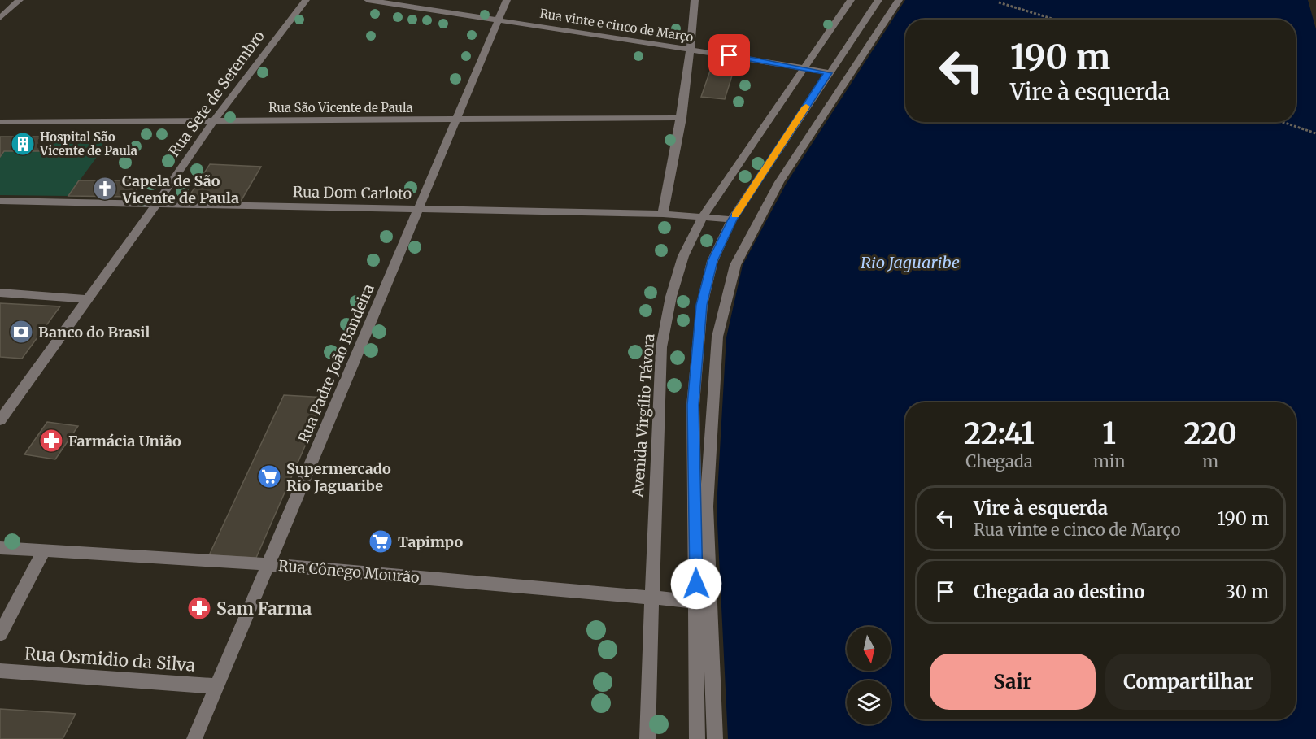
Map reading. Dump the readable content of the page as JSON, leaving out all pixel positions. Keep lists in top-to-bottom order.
{
  "streets": {
    "street": [
      "Rua vinte e cinco de Março",
      "Rua Sete de Setembro",
      "Rua São Vicente de Paula",
      "Rua Dom Carloto",
      "Rua Padre João Bandeira",
      "Avenida Virgílio Távora",
      "Rua Cônego Mourão",
      "Rua Osmidio da Silva"
    ]
  },
  "crossings": [
    ["Rua vinte e cinco de Março", "Rua Padre João Bandeira"],
    ["Rua vinte e cinco de Março", "Avenida Virgílio Távora"],
    ["Rua Sete de Setembro", "Rua São Vicente de Paula"],
    ["Rua Sete de Setembro", "Rua Dom Carloto"],
    ["Rua São Vicente de Paula", "Rua Padre João Bandeira"],
    ["Rua Dom Carloto", "Rua Padre João Bandeira"],
    ["Rua Dom Carloto", "Avenida Virgílio Távora"],
    ["Rua Padre João Bandeira", "Rua Cônego Mourão"],
    ["Rua Padre João Bandeira", "Rua Osmidio da Silva"],
    ["Avenida Virgílio Távora", "Rua Cônego Mourão"]
  ],
  "water": ["Rio Jaguaribe"],
  "places": {
    "building": ["Hospital São Vicente de Paula"],
    "church": ["Capela de São Vicente de Paula"],
    "bank": ["Banco do Brasil"],
    "pharmacy": ["Farmácia União", "Sam Farma"],
    "supermarket": ["Supermercado Rio Jaguaribe", "Tapimpo"]
  },
  "north": "bottom",
  "page": {
    "turn": ["190 m", "Vire à esquerda"],
    "eta": [
      "22:41",
      "Chegada",
      "1",
      "min",
      "220",
      "m"
    ],
    "list": [
      {
        "name": "Vire à esquerda",
        "note": "Rua vinte e cinco de Março",
        "value": "190 m"
      },
      {
        "name": "Chegada ao destino",
        "value": "30 m"
      }
    ],
    "buttons": ["Sair", "Compartilhar"]
  }
}
